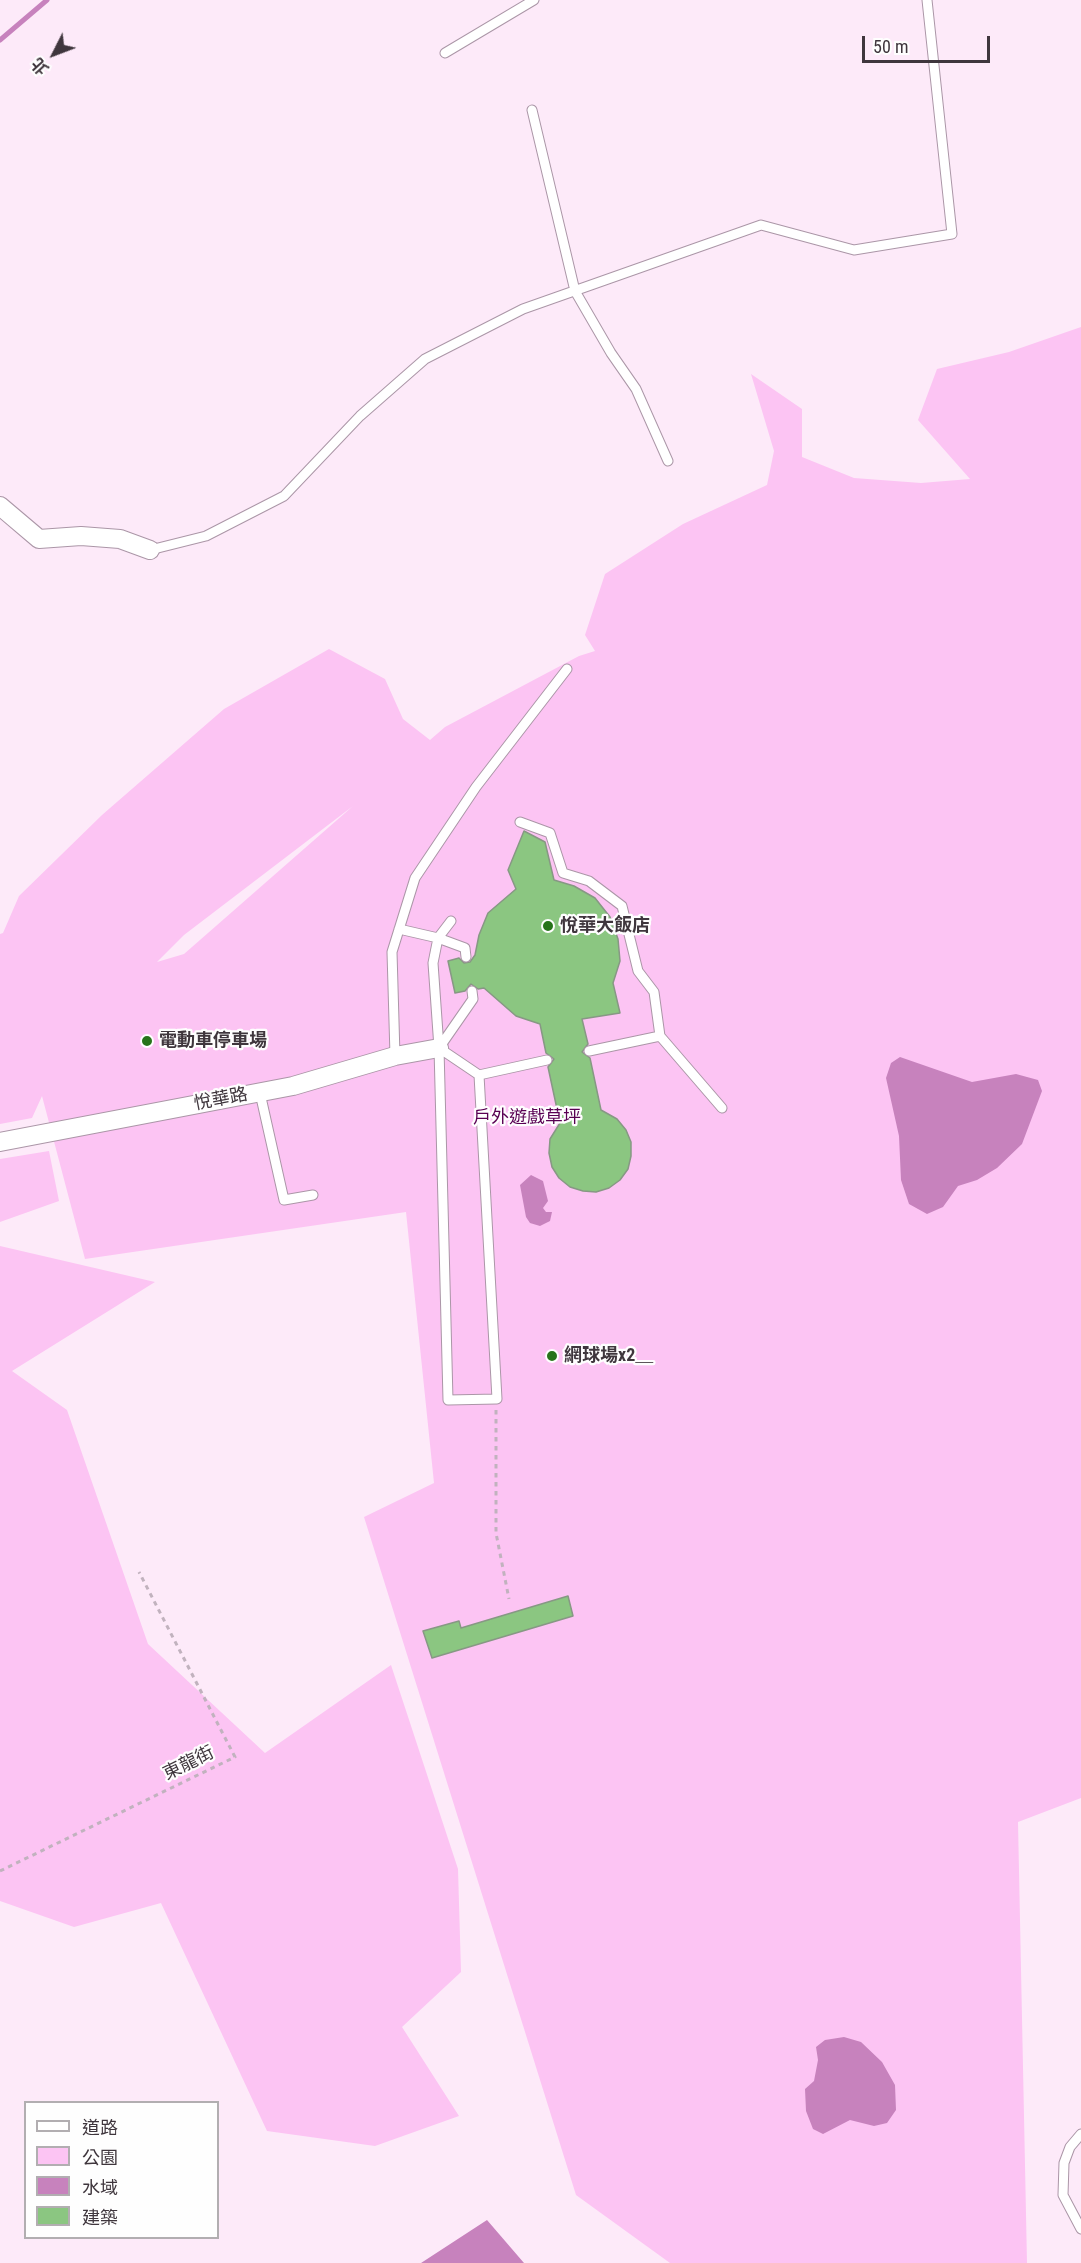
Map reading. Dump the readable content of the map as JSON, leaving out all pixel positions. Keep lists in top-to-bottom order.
{
  "streets": {
    "street": ["悅華路"],
    "path": ["東龍街"]
  },
  "parks": ["戶外遊戲草坪"],
  "places": ["悅華大飯店", "電動車停車場", "網球場x2＿"],
  "legend": [
    "道路",
    "公園",
    "水域",
    "建築"
  ],
  "scale_bar": "50 m",
  "north": "bottom left"
}
